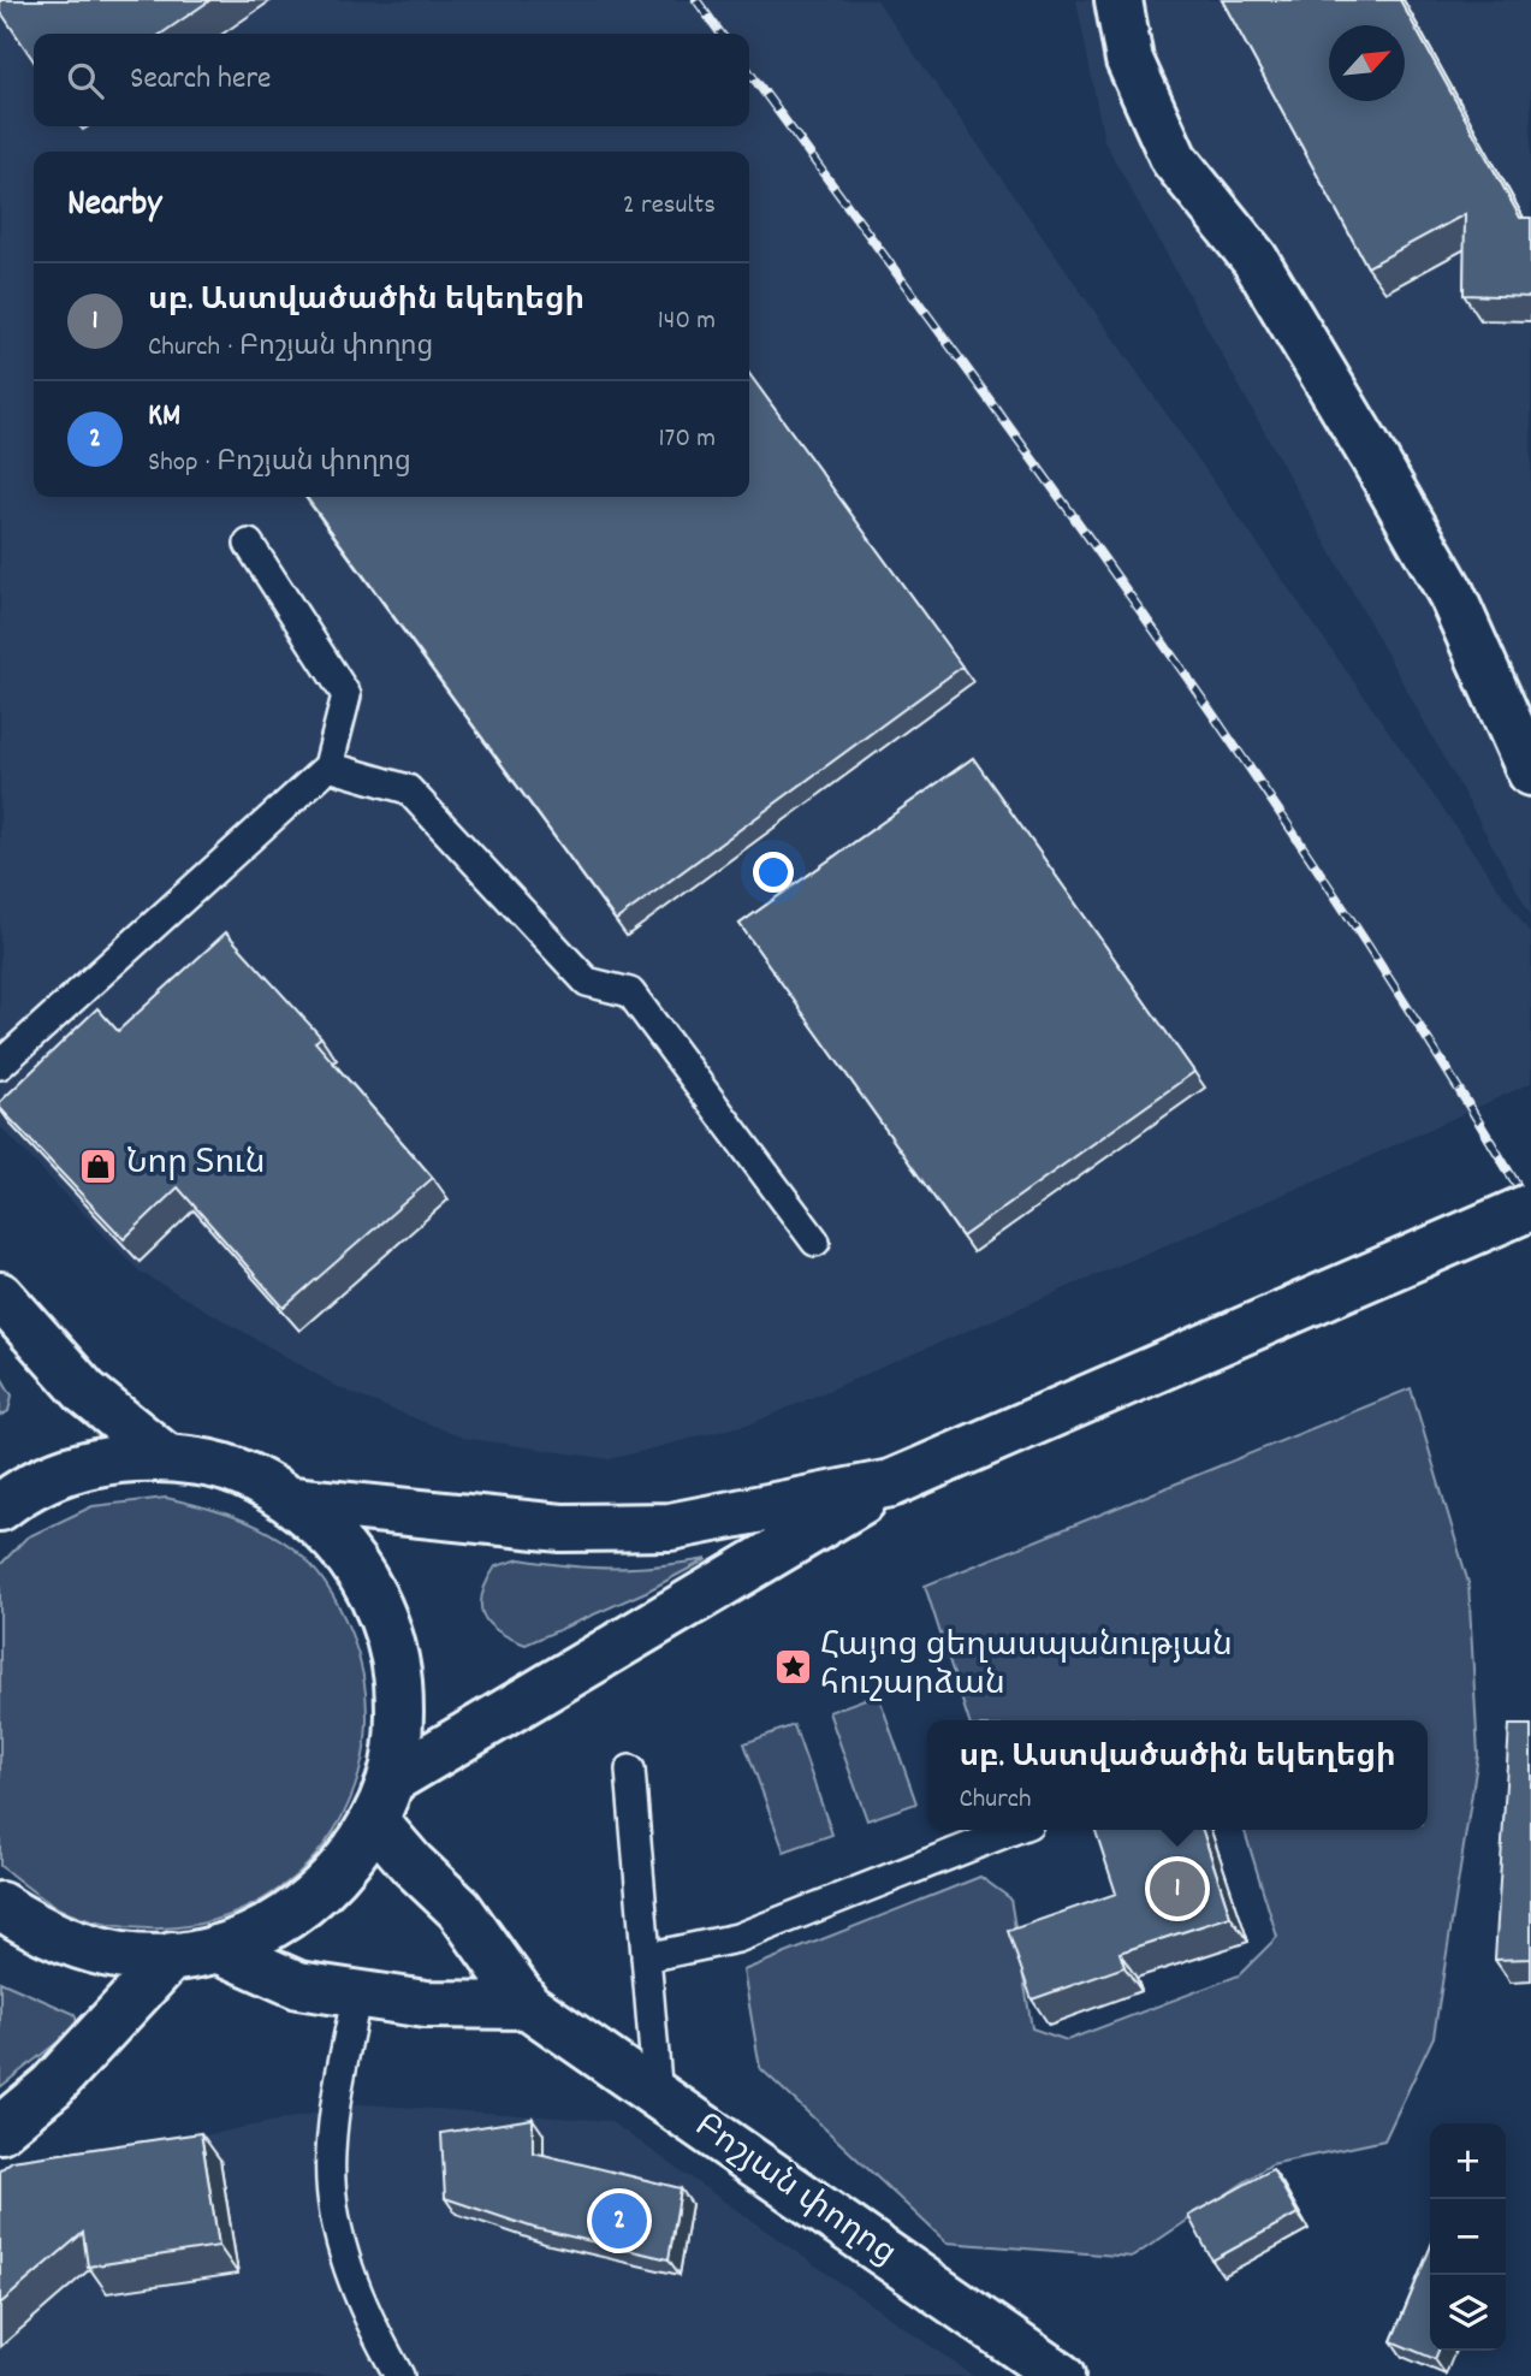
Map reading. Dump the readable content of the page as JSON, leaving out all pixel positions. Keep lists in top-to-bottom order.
{
  "streets": {
    "main road": ["Բոշյան փողոց"]
  },
  "places": {
    "shop": ["Նոր Տուն"],
    "place": ["Հայոց ցեղասպանության հուշարձան"]
  },
  "north": "top right",
  "page": {
    "search": "Search here",
    "heading": ["Nearby", "2 results"],
    "list": [
      {
        "mark": "1",
        "name": "սբ. Աստվածածին եկեղեցի",
        "note": "Church · Բոշյան փողոց",
        "value": "140 m"
      },
      {
        "mark": "2",
        "name": "KM",
        "note": "Shop · Բոշյան փողոց",
        "value": "170 m"
      }
    ],
    "popup": ["սբ. Աստվածածին եկեղեցի", "Church"],
    "pins": ["1", "2"],
    "map_buttons": ["+", "−"]
  }
}
